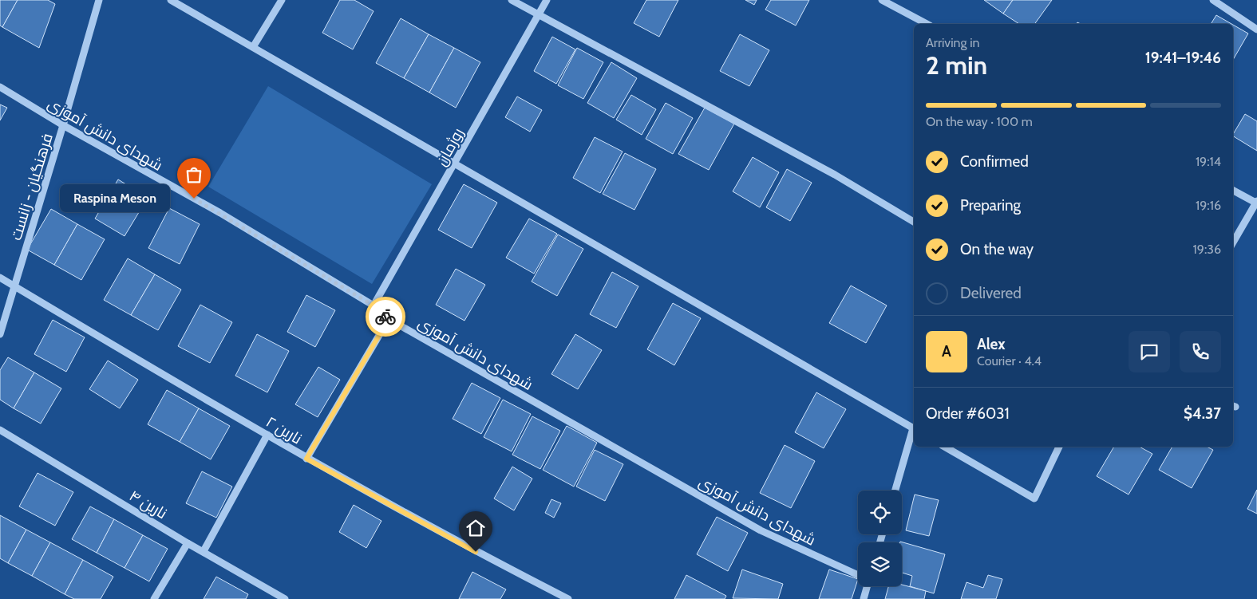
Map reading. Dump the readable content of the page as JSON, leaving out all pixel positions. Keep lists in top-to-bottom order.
{
  "streets": {
    "street": [
      "شهدای دانش آموزی",
      "روژمان",
      "فرهنگیان - زانست",
      "نارین ۲",
      "نارین ۴"
    ]
  },
  "crossings": [
    ["شهدای دانش آموزی", "روژمان"],
    ["شهدای دانش آموزی", "فرهنگیان - زانست"],
    ["فرهنگیان - زانست", "نارین ۲"]
  ],
  "places": ["Raspina Meson"],
  "page": {
    "heading": ["2 min", "Arriving in", "19:41–19:46"],
    "panel": [
      "Alex",
      "Courier · 4.4",
      "Order #6031",
      "$4.37"
    ],
    "bar": "On the way · 100 m",
    "list": [
      ["Confirmed", "19:14"],
      ["Preparing", "19:16"],
      ["On the way", "19:36"],
      "Delivered"
    ],
    "bubble": "Raspina Meson",
    "round": "A"
  }
}
